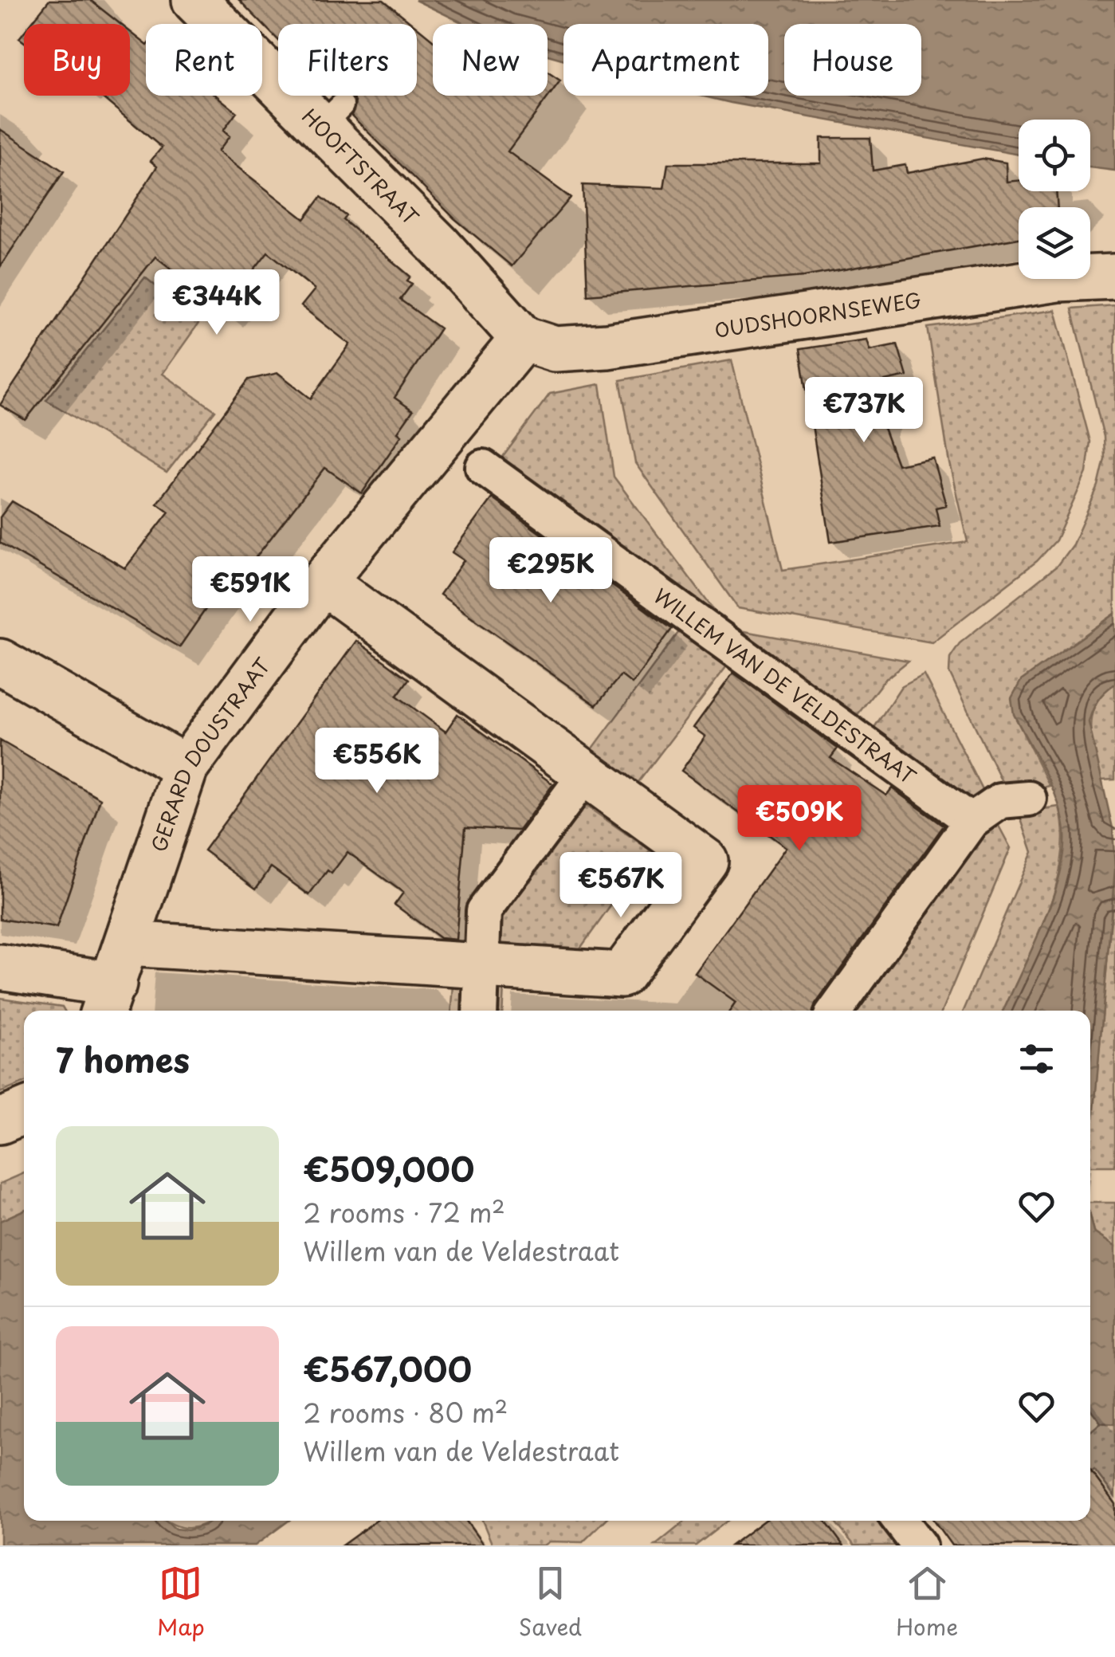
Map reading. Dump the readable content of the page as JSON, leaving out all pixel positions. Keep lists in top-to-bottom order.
{
  "streets": {
    "street": [
      "HOOFTSTRAAT",
      "OUDSHOORNSEWEG",
      "WILLEM VAN DE VELDESTRAAT",
      "GERARD DOUSTRAAT"
    ]
  },
  "crossings": [
    ["HOOFTSTRAAT", "OUDSHOORNSEWEG"],
    ["HOOFTSTRAAT", "GERARD DOUSTRAAT"],
    ["OUDSHOORNSEWEG", "GERARD DOUSTRAAT"]
  ],
  "page": {
    "chip": [
      "Buy",
      "Rent",
      "Filters",
      "New",
      "Apartment",
      "House"
    ],
    "price": [
      "€344K",
      "€737K",
      "€295K",
      "€591K",
      "€556K",
      "€509K",
      "€567K"
    ],
    "heading": "7 homes",
    "list": [
      {
        "name": "€509,000",
        "note": "2 rooms · 72 m² · Willem van de Veldestraat"
      },
      {
        "name": "€567,000",
        "note": "2 rooms · 80 m² · Willem van de Veldestraat"
      }
    ],
    "tabs": ["Map", "Saved", "Home"]
  }
}
